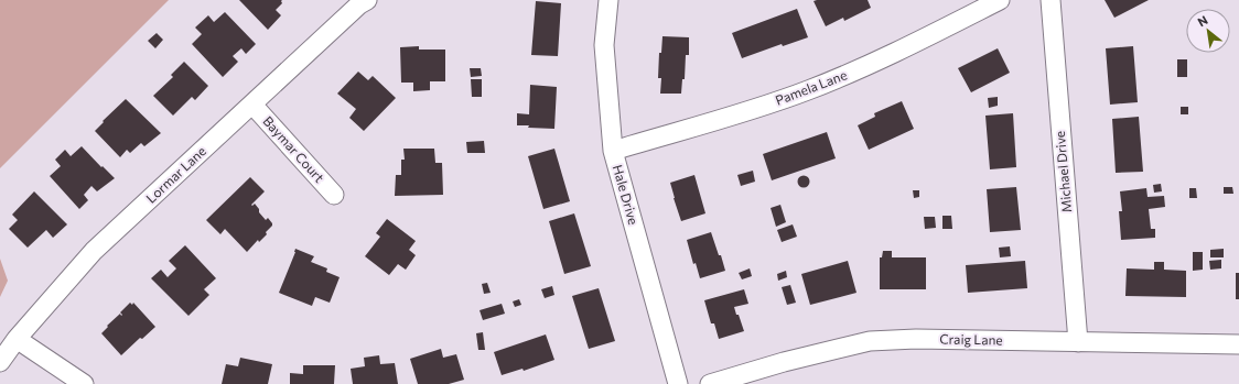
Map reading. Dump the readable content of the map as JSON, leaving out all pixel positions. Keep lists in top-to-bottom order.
{
  "streets": {
    "street": [
      "Pamela Lane",
      "Baymar Court",
      "Michael Drive",
      "Lormar Lane",
      "Hale Drive",
      "Craig Lane"
    ]
  },
  "crossings": [
    ["Pamela Lane", "Hale Drive"],
    ["Baymar Court", "Lormar Lane"],
    ["Michael Drive", "Craig Lane"]
  ],
  "north": "top left"
}
